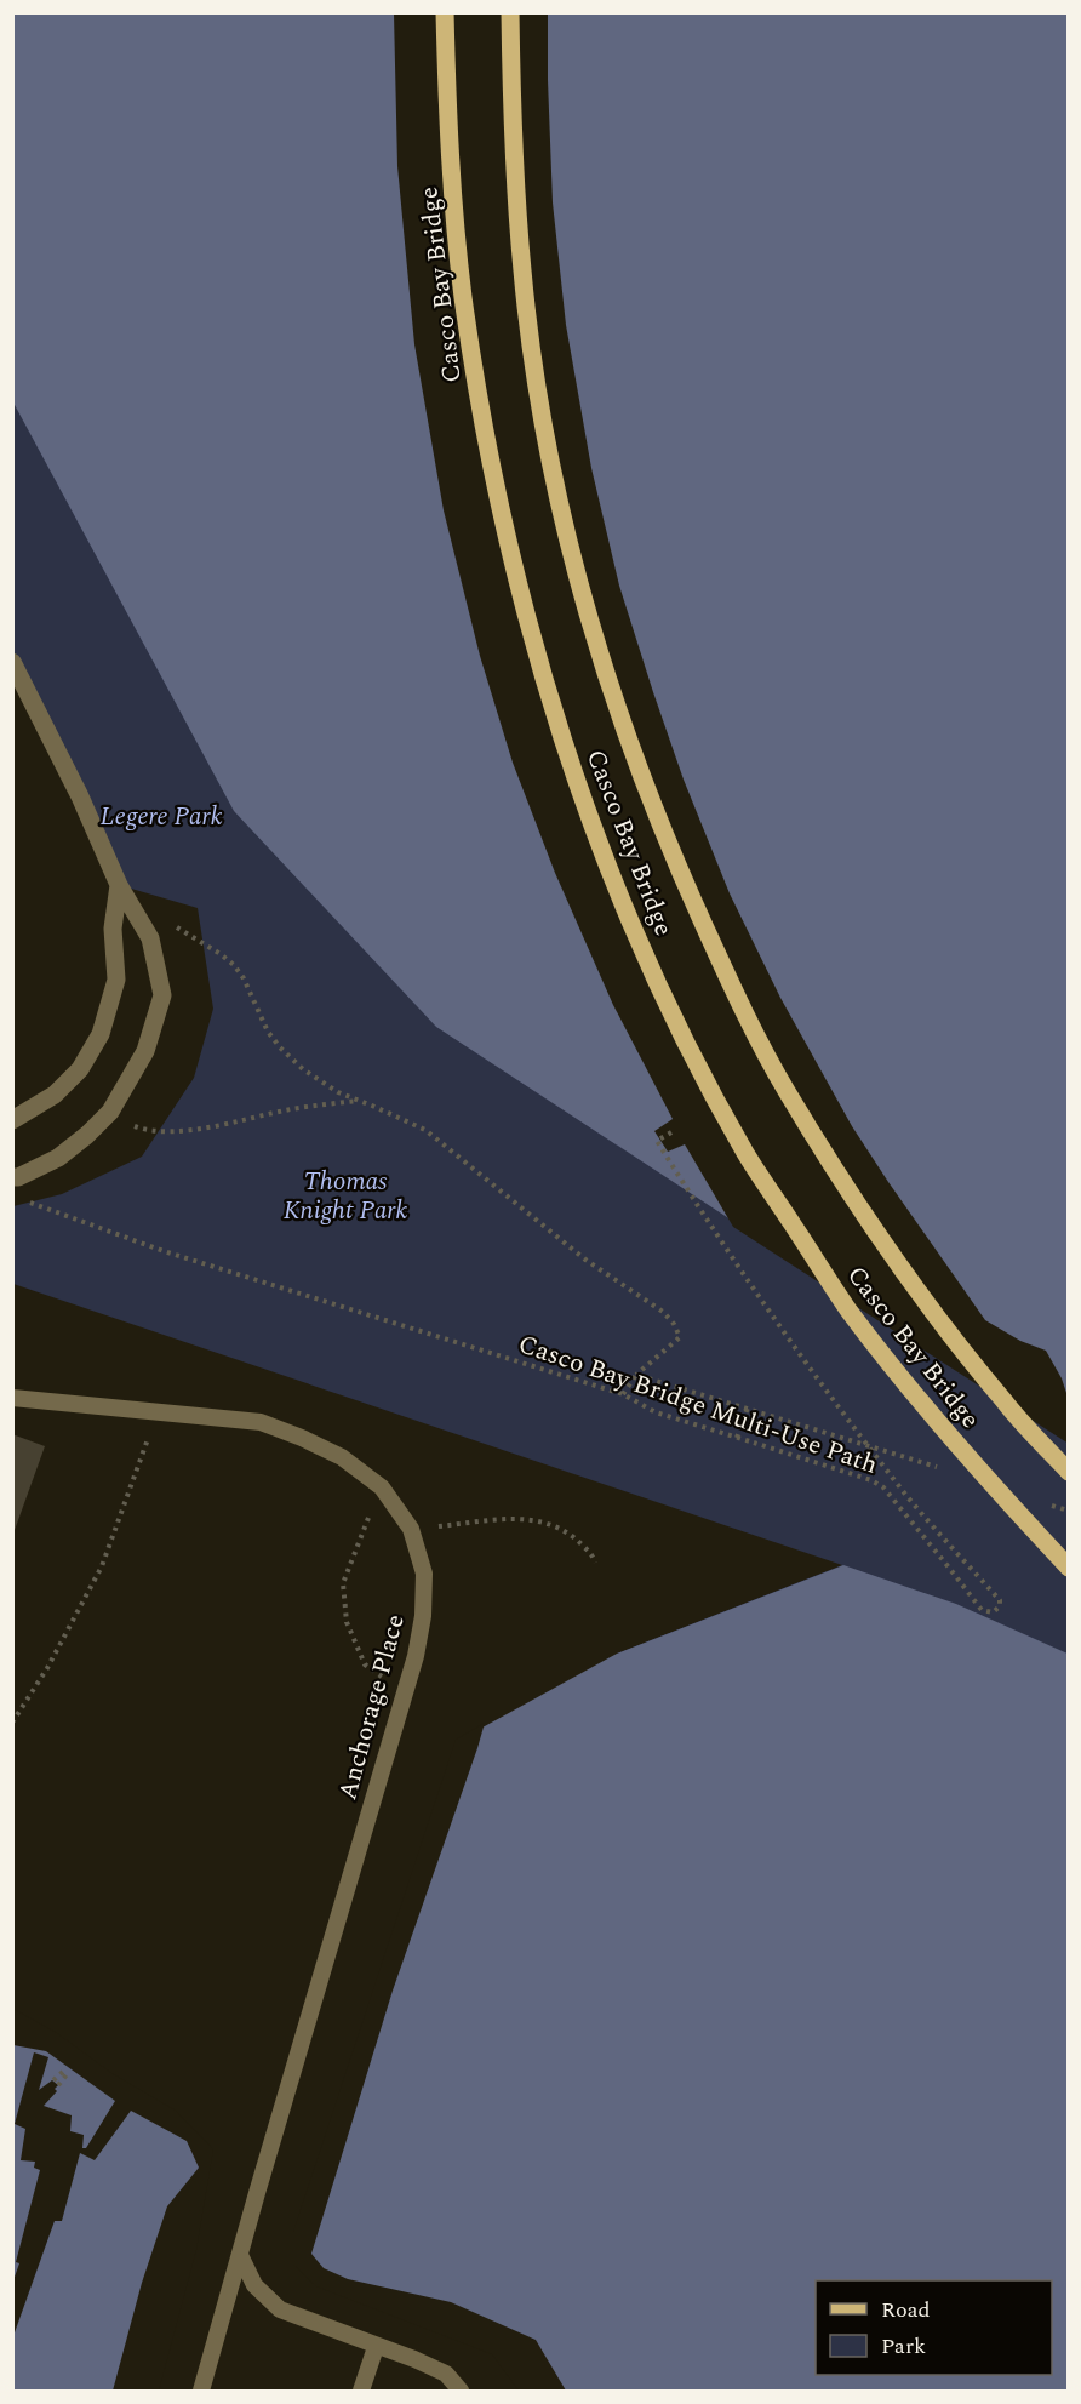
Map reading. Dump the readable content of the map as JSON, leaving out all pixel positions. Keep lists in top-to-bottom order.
{
  "streets": {
    "main road": ["Casco Bay Bridge"],
    "lane": ["Anchorage Place"],
    "path": ["Casco Bay Bridge Multi-Use Path"]
  },
  "parks": ["Legere Park", "Thomas Knight Park"],
  "legend": ["Road", "Park"]
}
